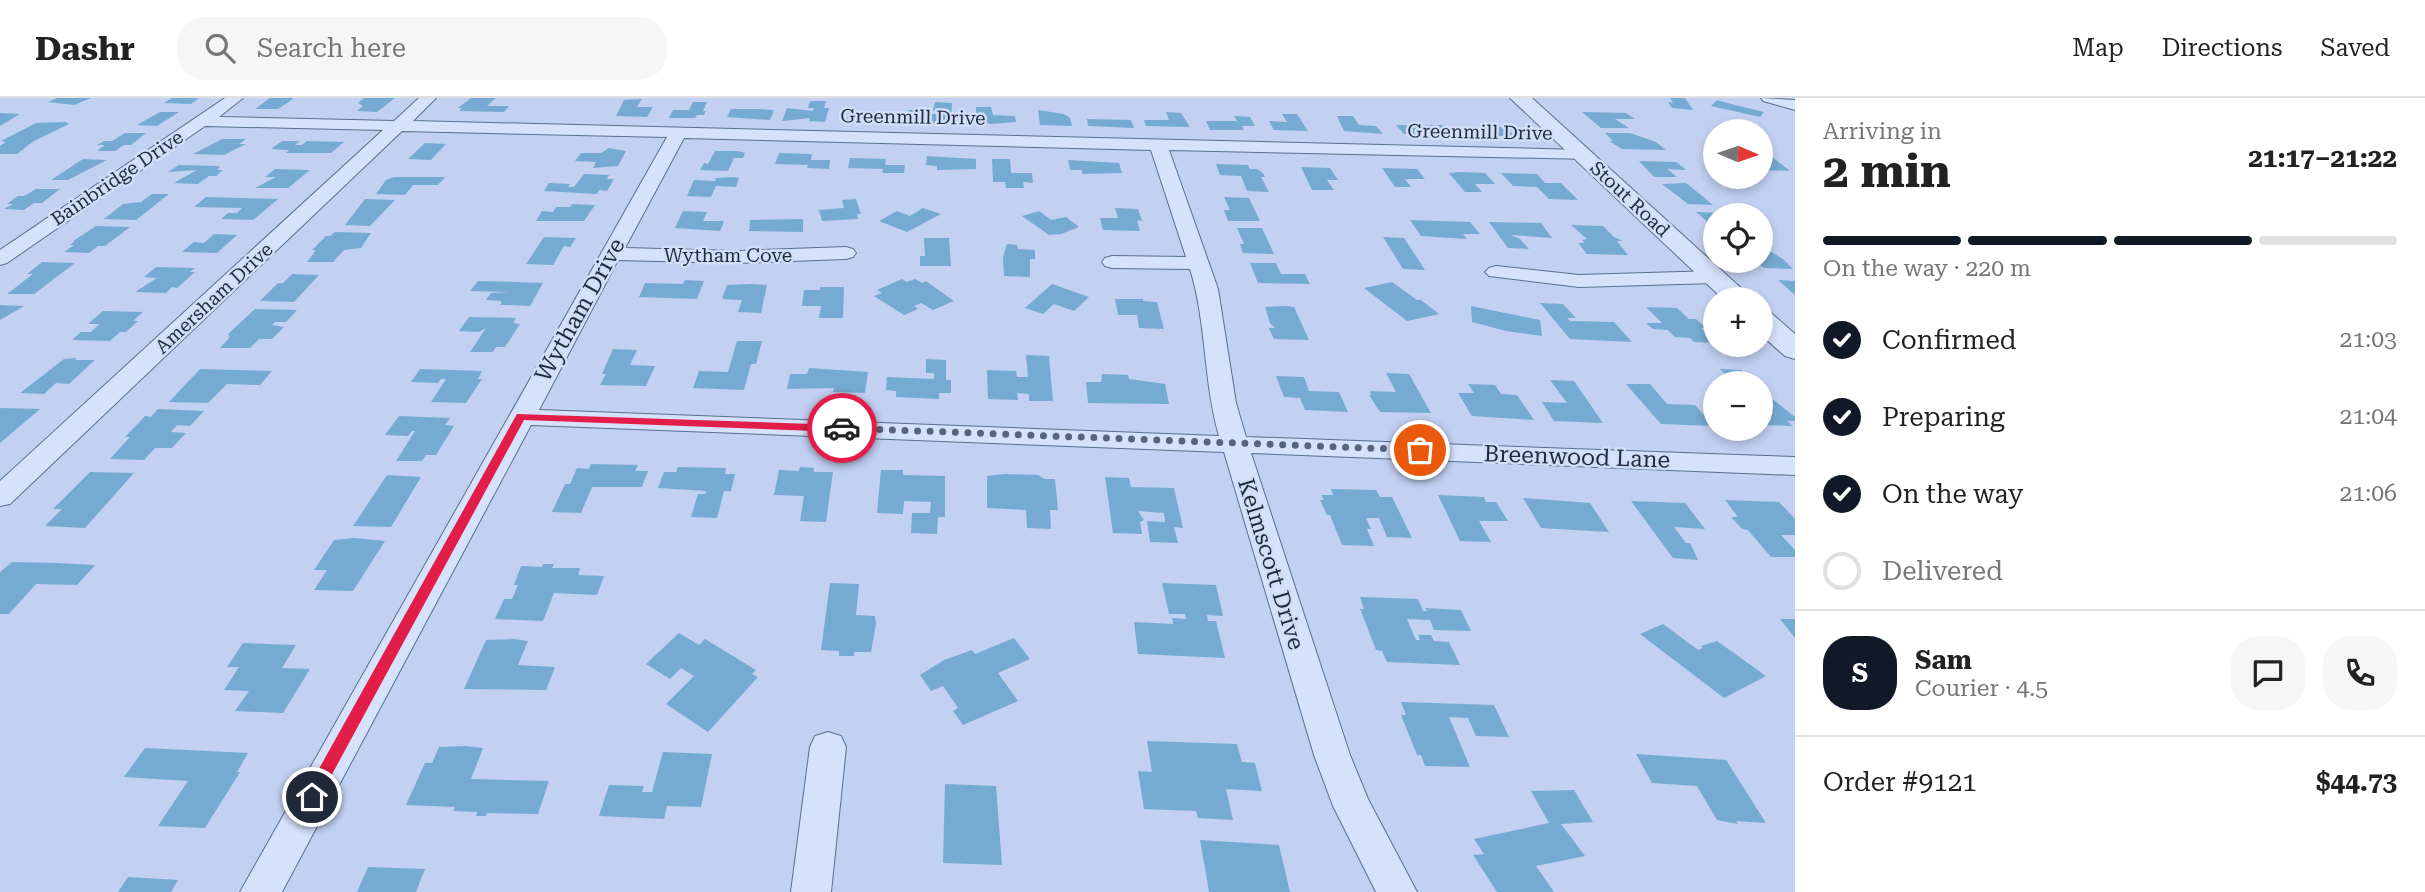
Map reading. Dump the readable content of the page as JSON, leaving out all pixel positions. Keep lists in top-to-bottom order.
{
  "streets": {
    "street": [
      "Greenmill Drive",
      "Bainbridge Drive",
      "Stout Road",
      "Wytham Cove",
      "Amersham Drive",
      "Wytham Drive",
      "Breenwood Lane",
      "Kelmscott Drive"
    ]
  },
  "crossings": [
    ["Greenmill Drive", "Bainbridge Drive"],
    ["Greenmill Drive", "Stout Road"],
    ["Greenmill Drive", "Amersham Drive"],
    ["Greenmill Drive", "Wytham Drive"],
    ["Greenmill Drive", "Kelmscott Drive"],
    ["Wytham Cove", "Wytham Drive"],
    ["Wytham Drive", "Breenwood Lane"],
    ["Breenwood Lane", "Kelmscott Drive"]
  ],
  "north": "right",
  "page": {
    "header": "Dashr",
    "search": "Search here",
    "nav": ["Map", "Directions", "Saved"],
    "heading": ["2 min", "Arriving in", "21:17–21:22"],
    "panel": [
      "Sam",
      "Courier · 4.5",
      "Order #9121",
      "$44.73"
    ],
    "map_buttons": ["+", "−"],
    "bar": "On the way · 220 m",
    "list": [
      ["Confirmed", "21:03"],
      ["Preparing", "21:04"],
      ["On the way", "21:06"],
      "Delivered"
    ],
    "round": "S"
  }
}
